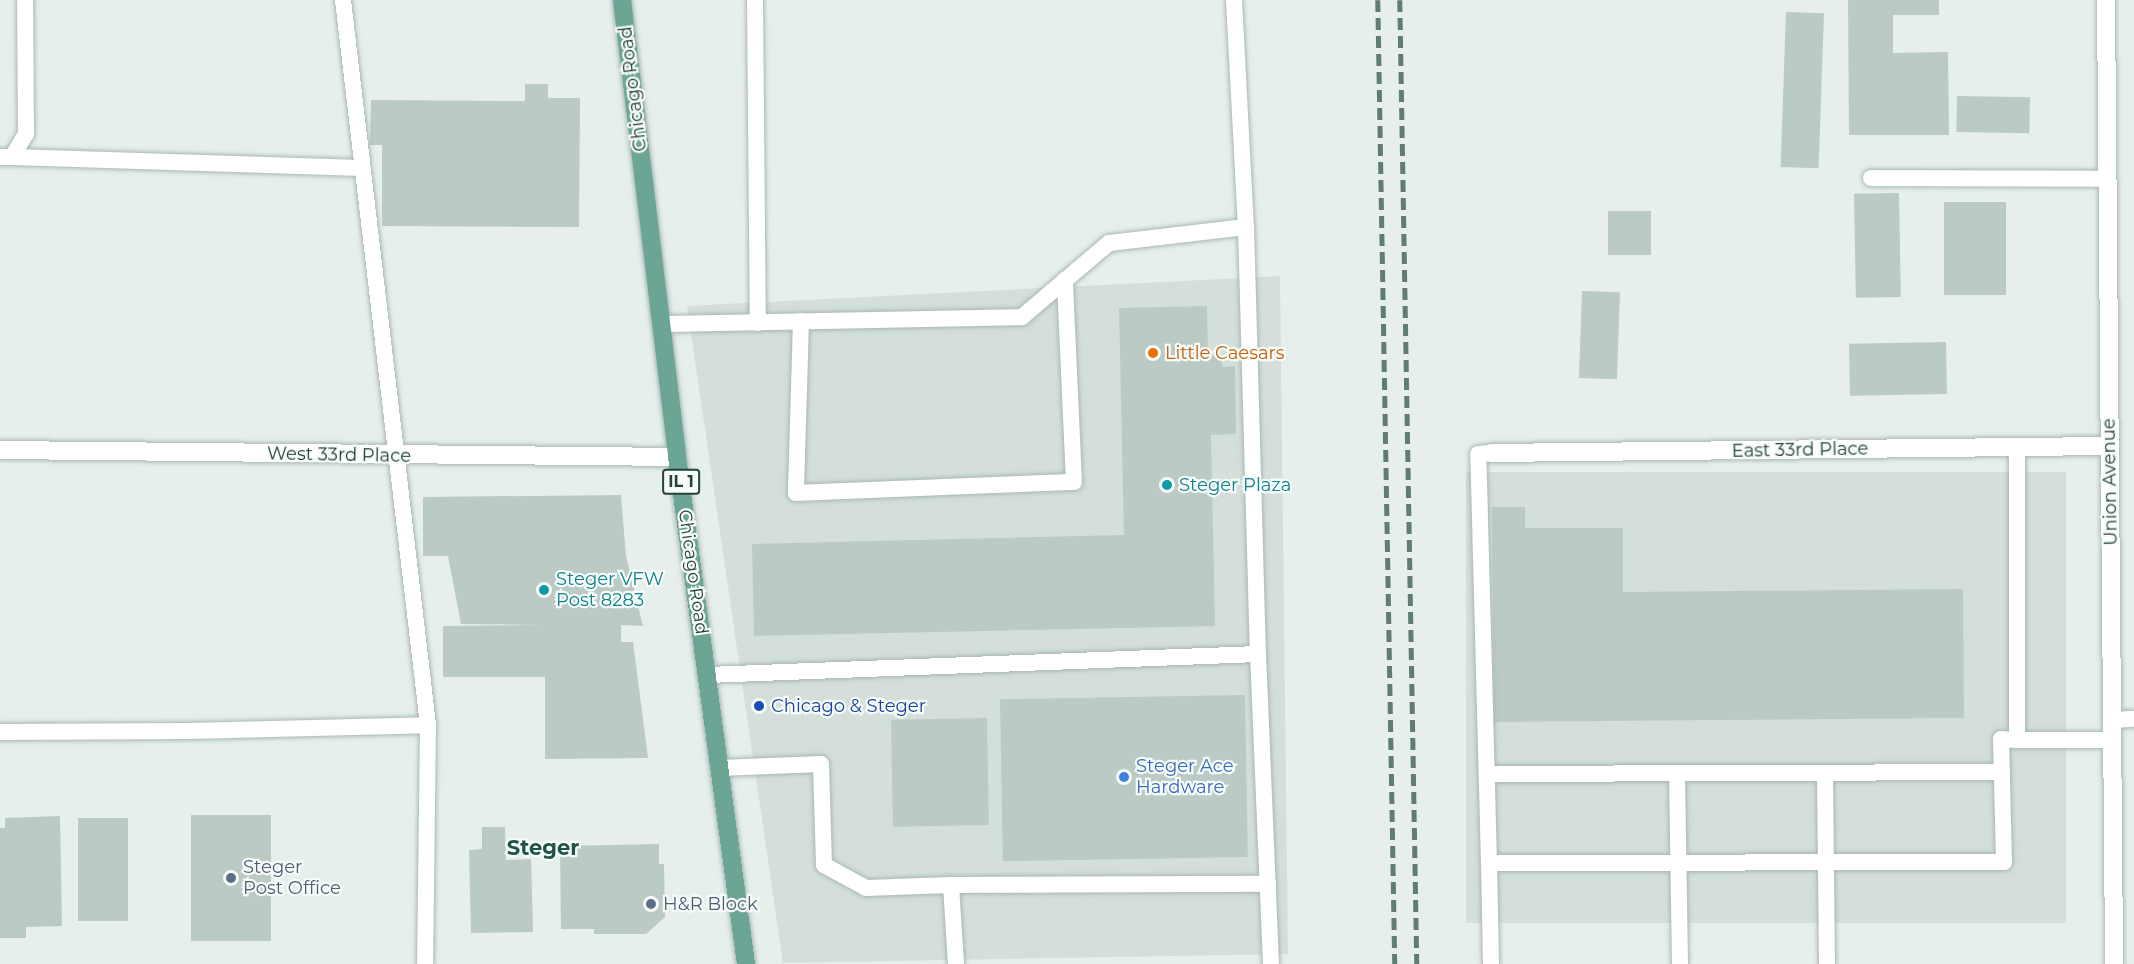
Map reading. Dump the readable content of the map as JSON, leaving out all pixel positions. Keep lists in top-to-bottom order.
{
  "streets": {
    "main road": ["Chicago Road", "IL 1"],
    "street": ["East 33rd Place", "West 33rd Place", "Union Avenue"]
  },
  "crossings": [
    ["Chicago Road", "West 33rd Place"],
    ["East 33rd Place", "Union Avenue"]
  ],
  "districts": ["Steger"],
  "places": [
    "Little Caesars",
    "Steger Plaza",
    "Steger VFW Post 8283",
    "Chicago & Steger",
    "Steger Ace Hardware",
    "Steger Post Office",
    "H&R Block"
  ]
}
